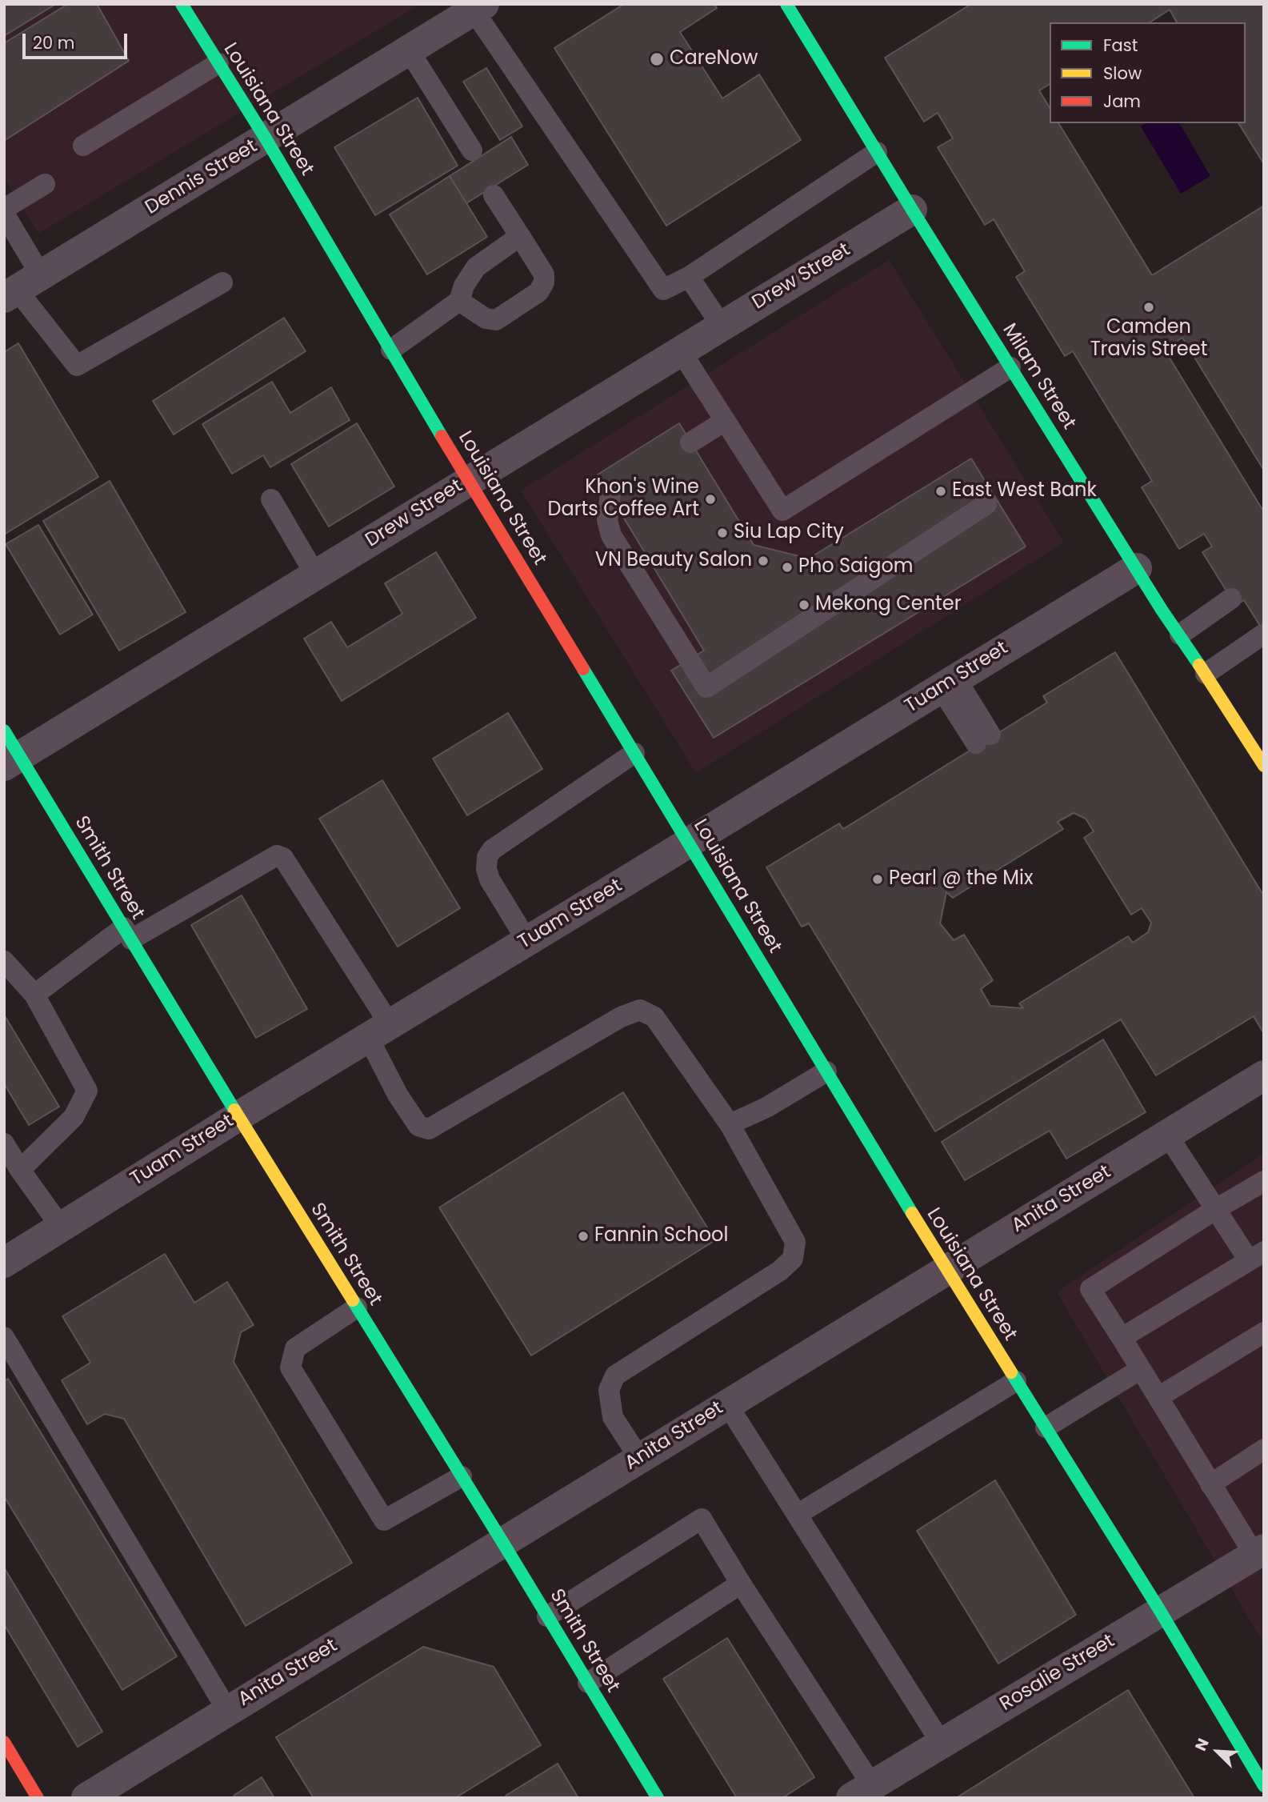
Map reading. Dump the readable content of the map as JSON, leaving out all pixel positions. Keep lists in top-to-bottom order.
{
  "streets": {
    "main road": ["Louisiana Street", "Milam Street", "Smith Street"],
    "street": [
      "Dennis Street",
      "Drew Street",
      "Tuam Street",
      "Anita Street",
      "Rosalie Street"
    ]
  },
  "crossings": [
    ["Louisiana Street", "Dennis Street"],
    ["Louisiana Street", "Drew Street"],
    ["Louisiana Street", "Tuam Street"],
    ["Louisiana Street", "Anita Street"],
    ["Louisiana Street", "Rosalie Street"],
    ["Drew Street", "Milam Street"],
    ["Drew Street", "Smith Street"],
    ["Milam Street", "Tuam Street"],
    ["Tuam Street", "Smith Street"],
    ["Smith Street", "Anita Street"]
  ],
  "places": [
    "CareNow",
    "Camden Travis Street",
    "East West Bank",
    "Khon's Wine Darts Coffee Art",
    "Siu Lap City",
    "VN Beauty Salon",
    "Pho Saigom",
    "Mekong Center",
    "Pearl @ the Mix",
    "Fannin School"
  ],
  "legend": ["Fast", "Slow", "Jam"],
  "scale_bar": "20 m",
  "north": "top left"
}
